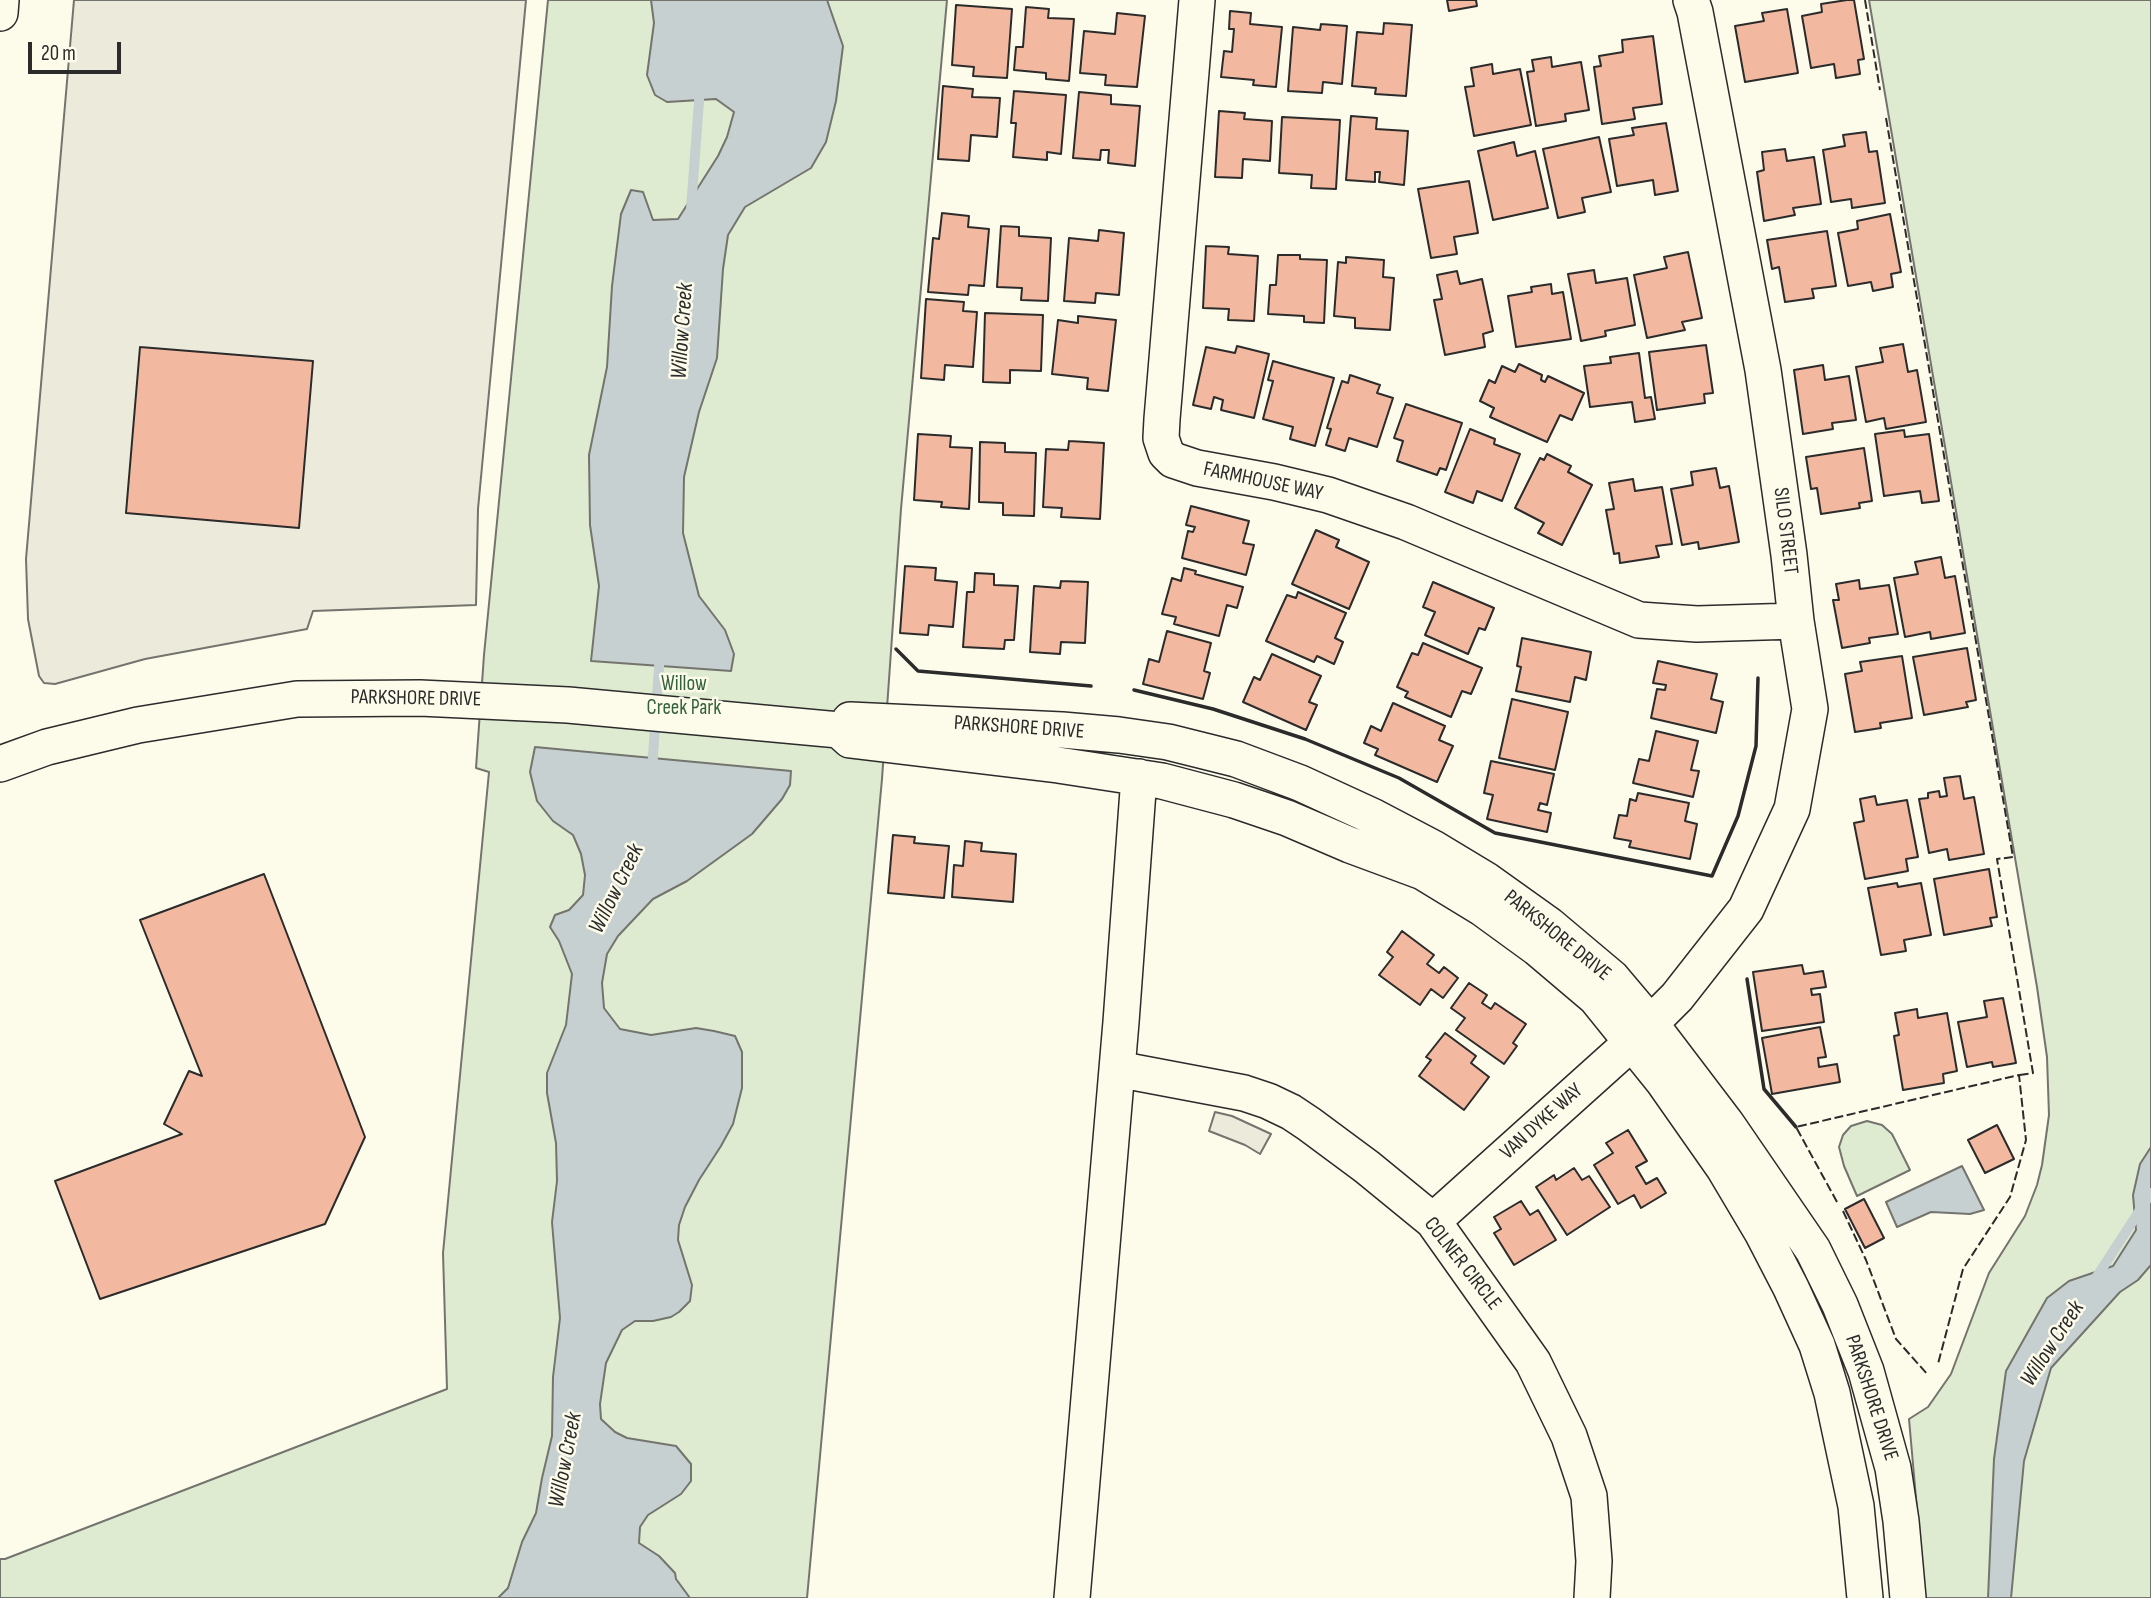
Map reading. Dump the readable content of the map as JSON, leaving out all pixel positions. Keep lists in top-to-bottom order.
{
  "streets": {
    "street": [
      "FARMHOUSE WAY",
      "SILO STREET",
      "PARKSHORE DRIVE",
      "VAN DYKE WAY",
      "COLNER CIRCLE"
    ]
  },
  "crossings": [
    ["FARMHOUSE WAY", "SILO STREET"],
    ["SILO STREET", "PARKSHORE DRIVE"],
    ["SILO STREET", "VAN DYKE WAY"],
    ["PARKSHORE DRIVE", "VAN DYKE WAY"],
    ["VAN DYKE WAY", "COLNER CIRCLE"]
  ],
  "water": ["Willow Creek"],
  "parks": ["Willow Creek Park"],
  "scale_bar": "20 m"
}
